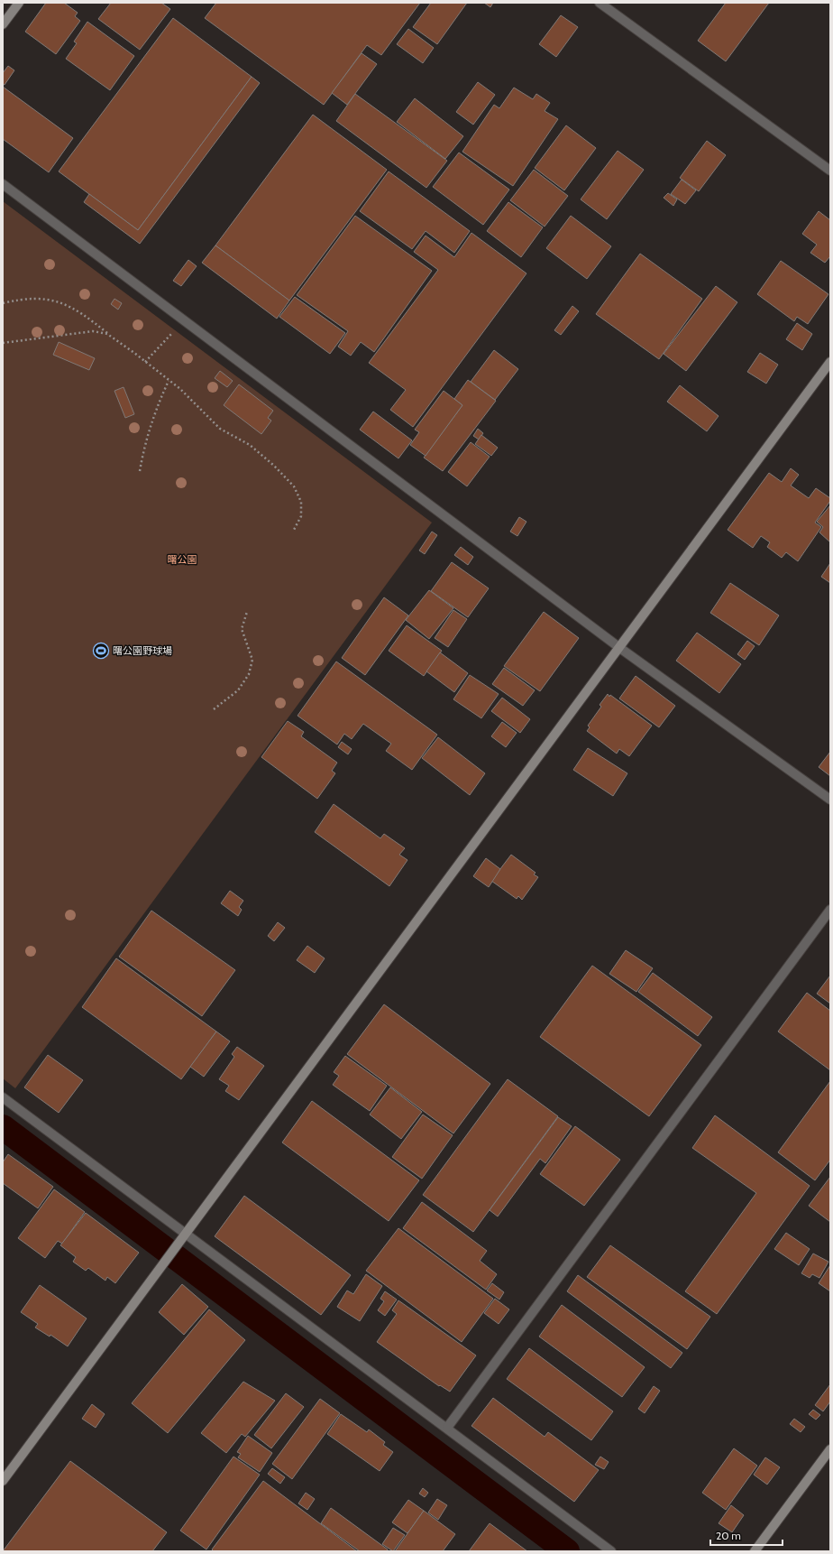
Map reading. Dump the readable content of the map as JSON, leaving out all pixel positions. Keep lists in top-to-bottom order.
{
  "parks": ["曙公園"],
  "places": {
    "sports": ["曙公園野球場"]
  },
  "scale_bar": "20 m"
}
